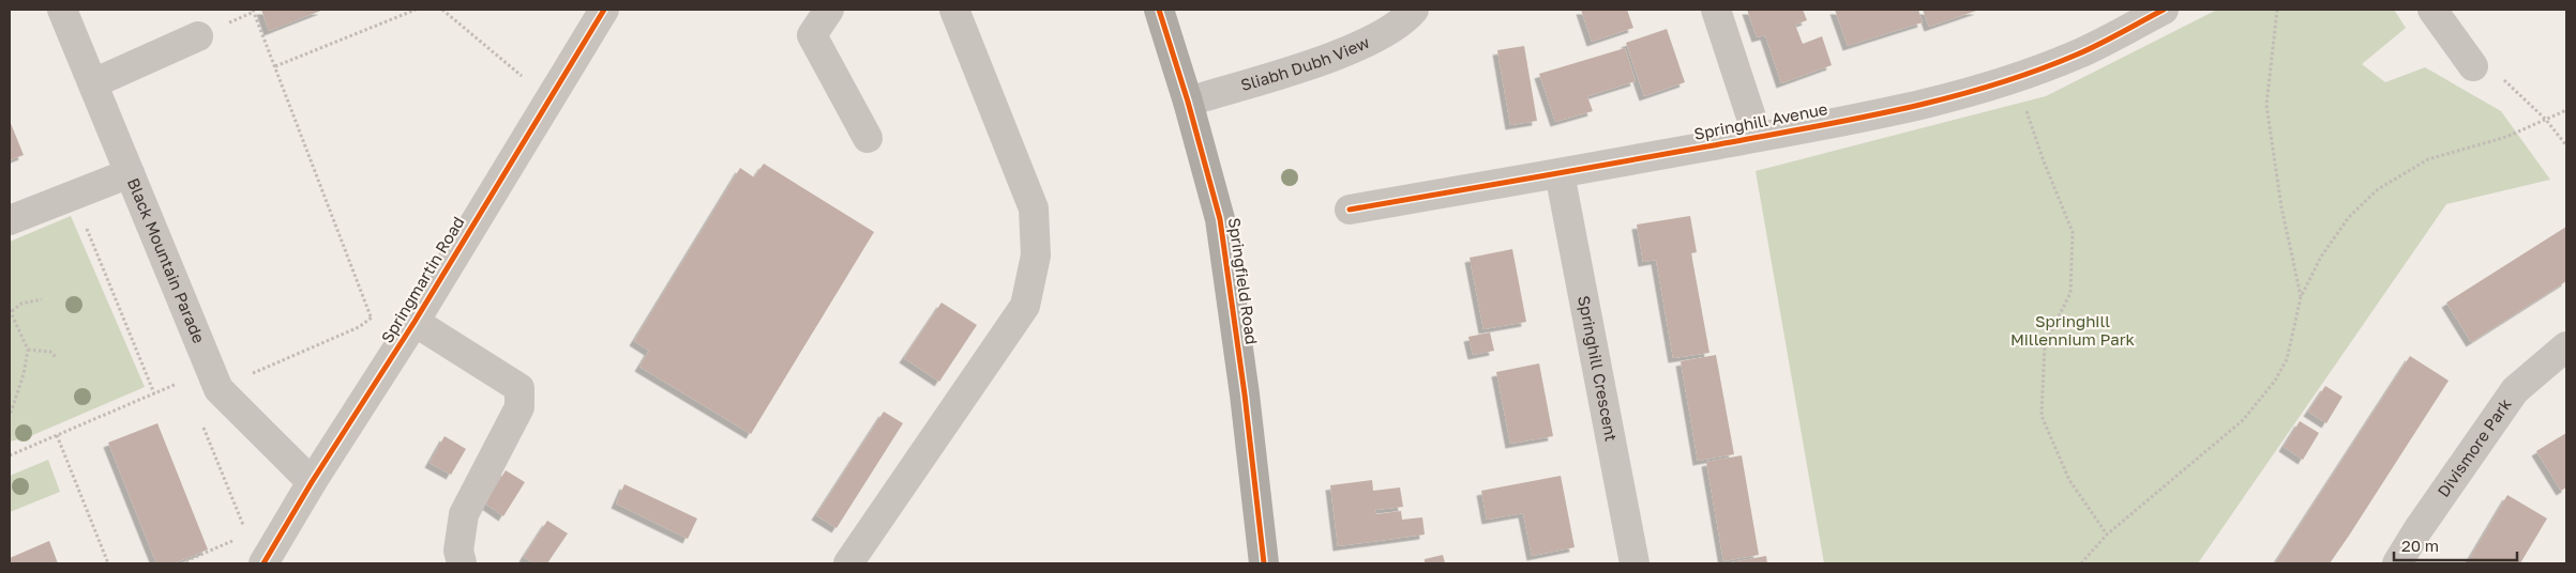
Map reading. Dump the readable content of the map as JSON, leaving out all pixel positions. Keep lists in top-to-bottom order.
{
  "streets": {
    "highway": ["Springfield Road"],
    "street": [
      "Sliabh Dubh View",
      "Springhill Avenue",
      "Black Mountain Parade",
      "Springmartin Road",
      "Springhill Crescent",
      "Divismore Park"
    ]
  },
  "crossings": [
    ["Sliabh Dubh View", "Springfield Road"],
    ["Springhill Avenue", "Springhill Crescent"],
    ["Black Mountain Parade", "Springmartin Road"]
  ],
  "parks": ["Springhill Millennium Park"],
  "scale_bar": "20 m"
}
